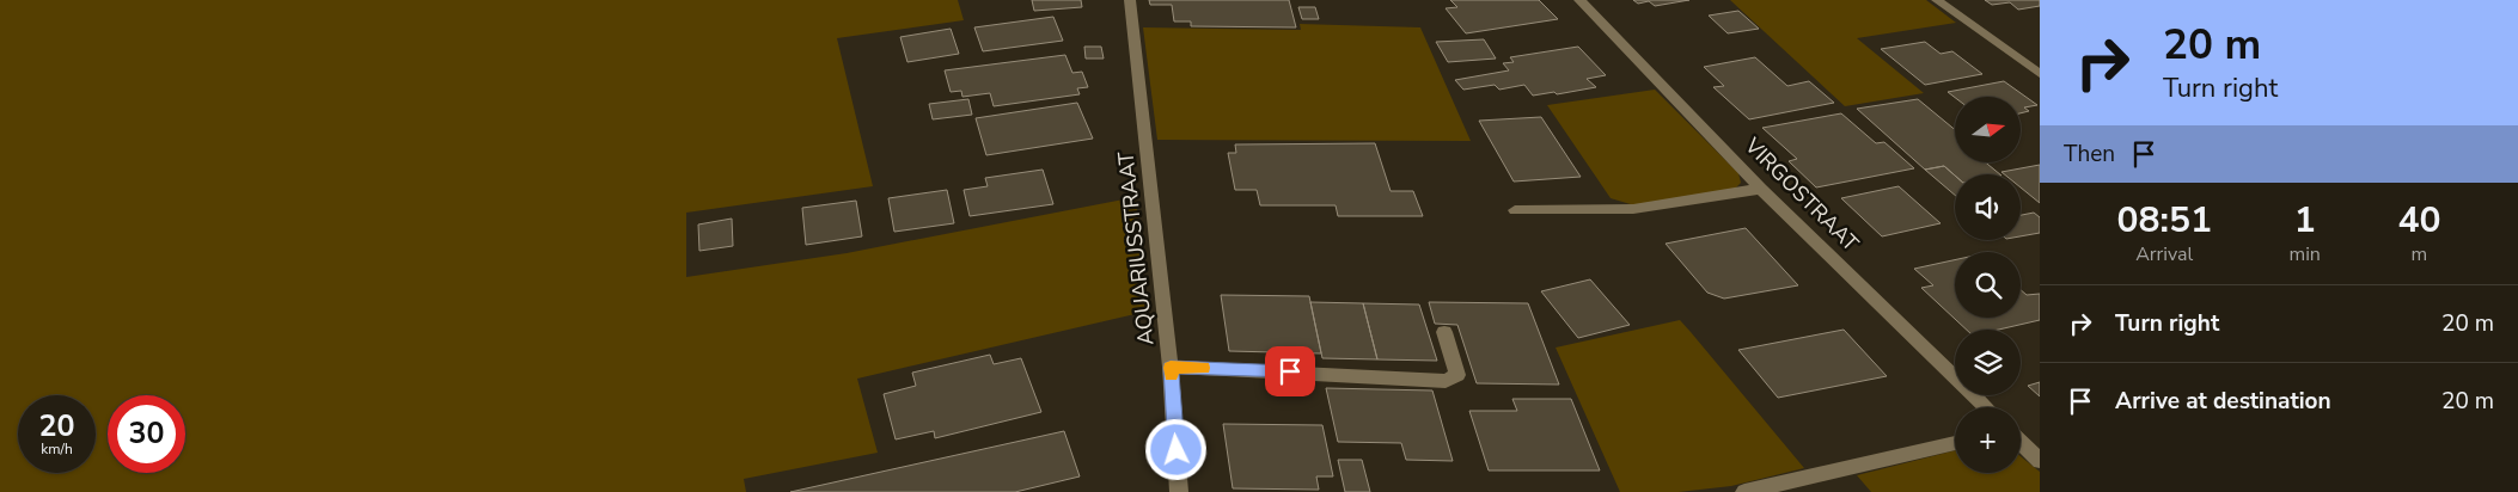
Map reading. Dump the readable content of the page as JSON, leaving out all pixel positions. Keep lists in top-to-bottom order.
{
  "streets": {
    "street": ["VIRGOSTRAAT", "AQUARIUSSTRAAT"]
  },
  "north": "right",
  "page": {
    "turn": ["20 m", "Turn right"],
    "map_buttons": "+",
    "then": "Then",
    "eta": [
      "08:51",
      "Arrival",
      "1",
      "min",
      "40",
      "m"
    ],
    "list": [
      {
        "name": "Turn right",
        "value": "20 m"
      },
      {
        "name": "Arrive at destination",
        "value": "20 m"
      }
    ],
    "speed": "20 km/h",
    "limit": "30"
  }
}
